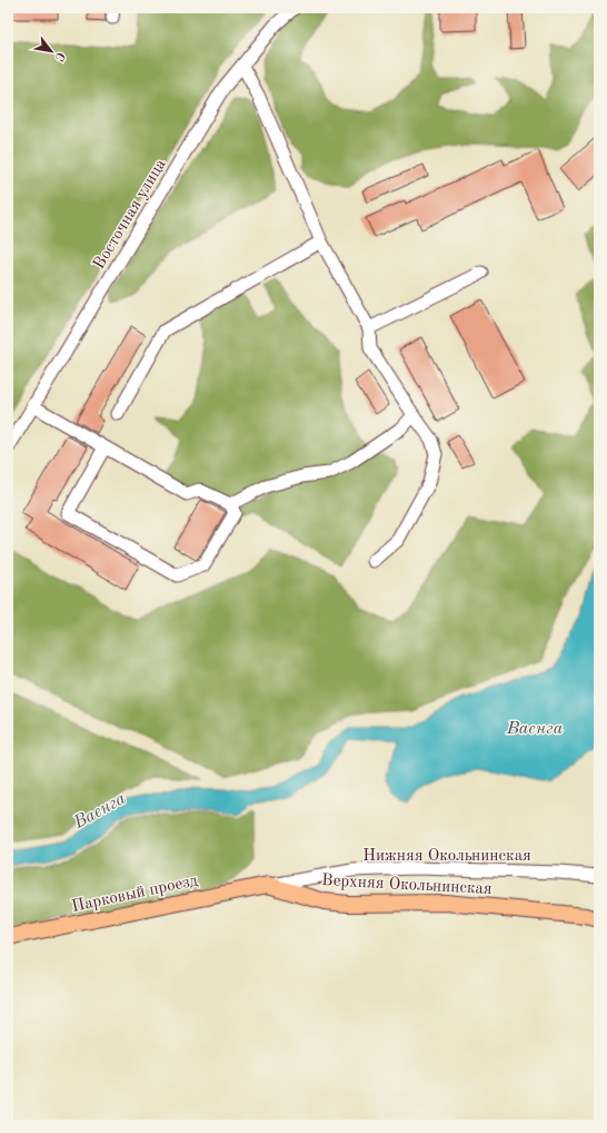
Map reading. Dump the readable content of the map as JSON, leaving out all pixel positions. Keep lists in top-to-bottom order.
{
  "streets": {
    "main road": ["Верхняя Окольнинская", "Парковый проезд"],
    "street": ["Восточная улица", "Нижняя Окольнинская"]
  },
  "crossings": [
    ["Нижняя Окольнинская", "Верхняя Окольнинская"],
    ["Нижняя Окольнинская", "Парковый проезд"],
    ["Верхняя Окольнинская", "Парковый проезд"]
  ],
  "water": ["Ваенга"],
  "north": "bottom right"
}
